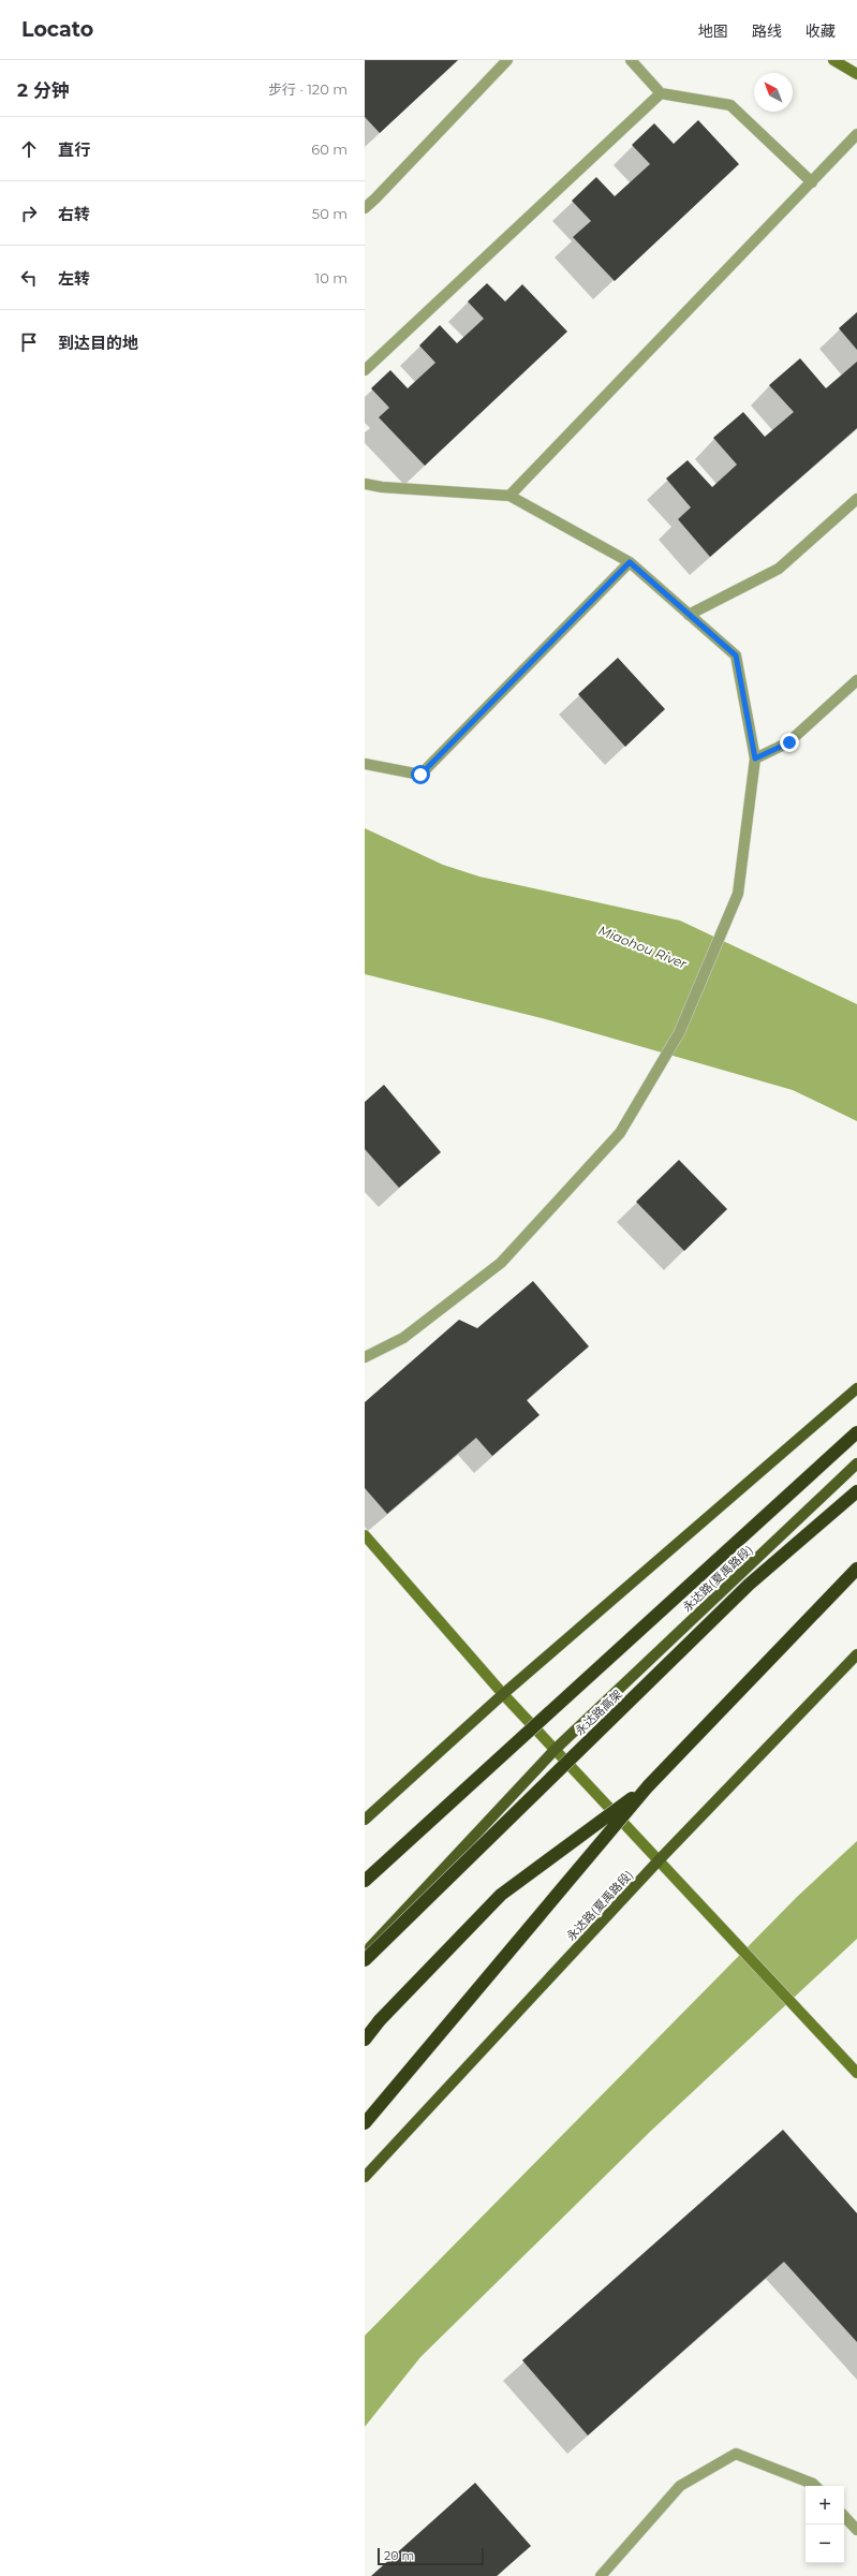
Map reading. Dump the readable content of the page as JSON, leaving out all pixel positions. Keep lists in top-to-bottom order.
{
  "streets": {
    "highway": ["永达路高架"],
    "main road": ["永达路(夏禹路段)"]
  },
  "water": ["Miaohou River"],
  "scale_bar": "20 m",
  "north": "top left",
  "page": {
    "header": "Locato",
    "nav": ["地图", "路线", "收藏"],
    "heading": ["2 分钟", "步行 · 120 m"],
    "list": [
      ["直行", "60 m"],
      ["右转", "50 m"],
      ["左转", "10 m"],
      "到达目的地"
    ],
    "map_buttons": ["+", "−"],
    "scale": "20 m"
  }
}
